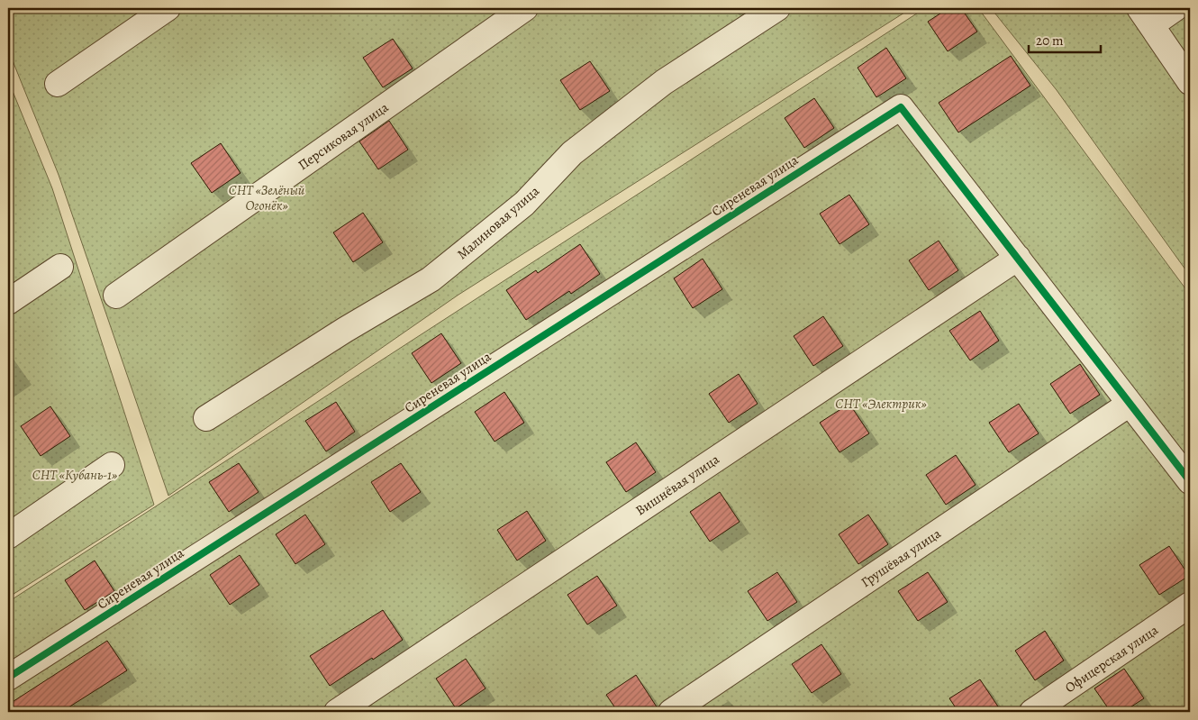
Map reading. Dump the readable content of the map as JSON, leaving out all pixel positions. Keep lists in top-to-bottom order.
{
  "streets": {
    "street": [
      "Персиковая улица",
      "Сиреневая улица",
      "Малиновая улица",
      "Вишнёвая улица",
      "Грушёвая улица",
      "Офицерская улица"
    ]
  },
  "crossings": [
    ["Сиреневая улица", "Вишнёвая улица"]
  ],
  "parks": ["СНТ «Зелёный Огонёк»", "СНТ «Электрик»", "СНТ «Кубань-1»"],
  "scale_bar": "20 m"
}
